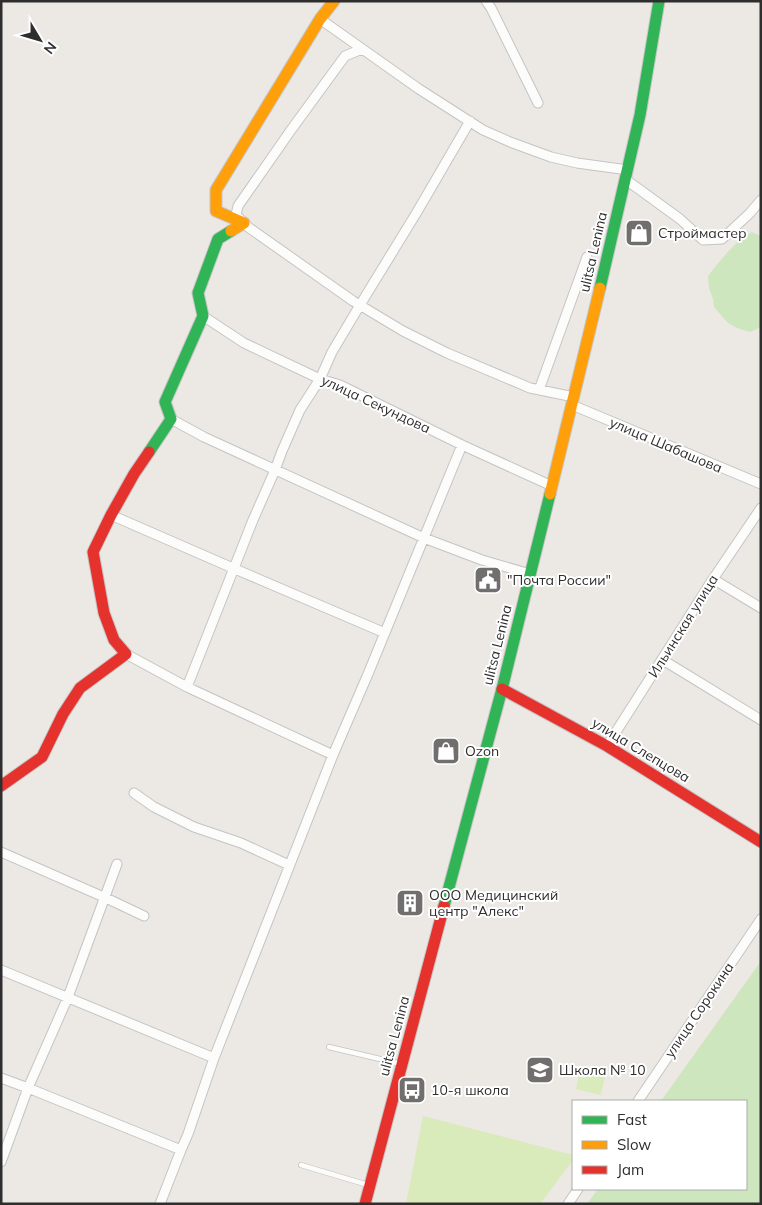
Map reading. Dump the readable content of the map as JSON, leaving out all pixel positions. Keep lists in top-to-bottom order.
{
  "streets": {
    "street": [
      "ulitsa Lenina",
      "улица Секундова",
      "улица Шабашова",
      "Ильинская улица",
      "улица Слепцова",
      "улица Сорокина"
    ]
  },
  "crossings": [
    ["ulitsa Lenina", "улица Секундова"],
    ["ulitsa Lenina", "улица Шабашова"],
    ["ulitsa Lenina", "улица Слепцова"],
    ["Ильинская улица", "улица Слепцова"]
  ],
  "places": {
    "shop": ["Строймастер", "Ozon"],
    "public building": ["\"Почта России\""],
    "building": ["ООО Медицинский центр \"Алекс\""],
    "school or university": ["Школа № 10"],
    "bus stop": ["10-я школа"]
  },
  "legend": ["Fast", "Slow", "Jam"],
  "north": "bottom right"
}
